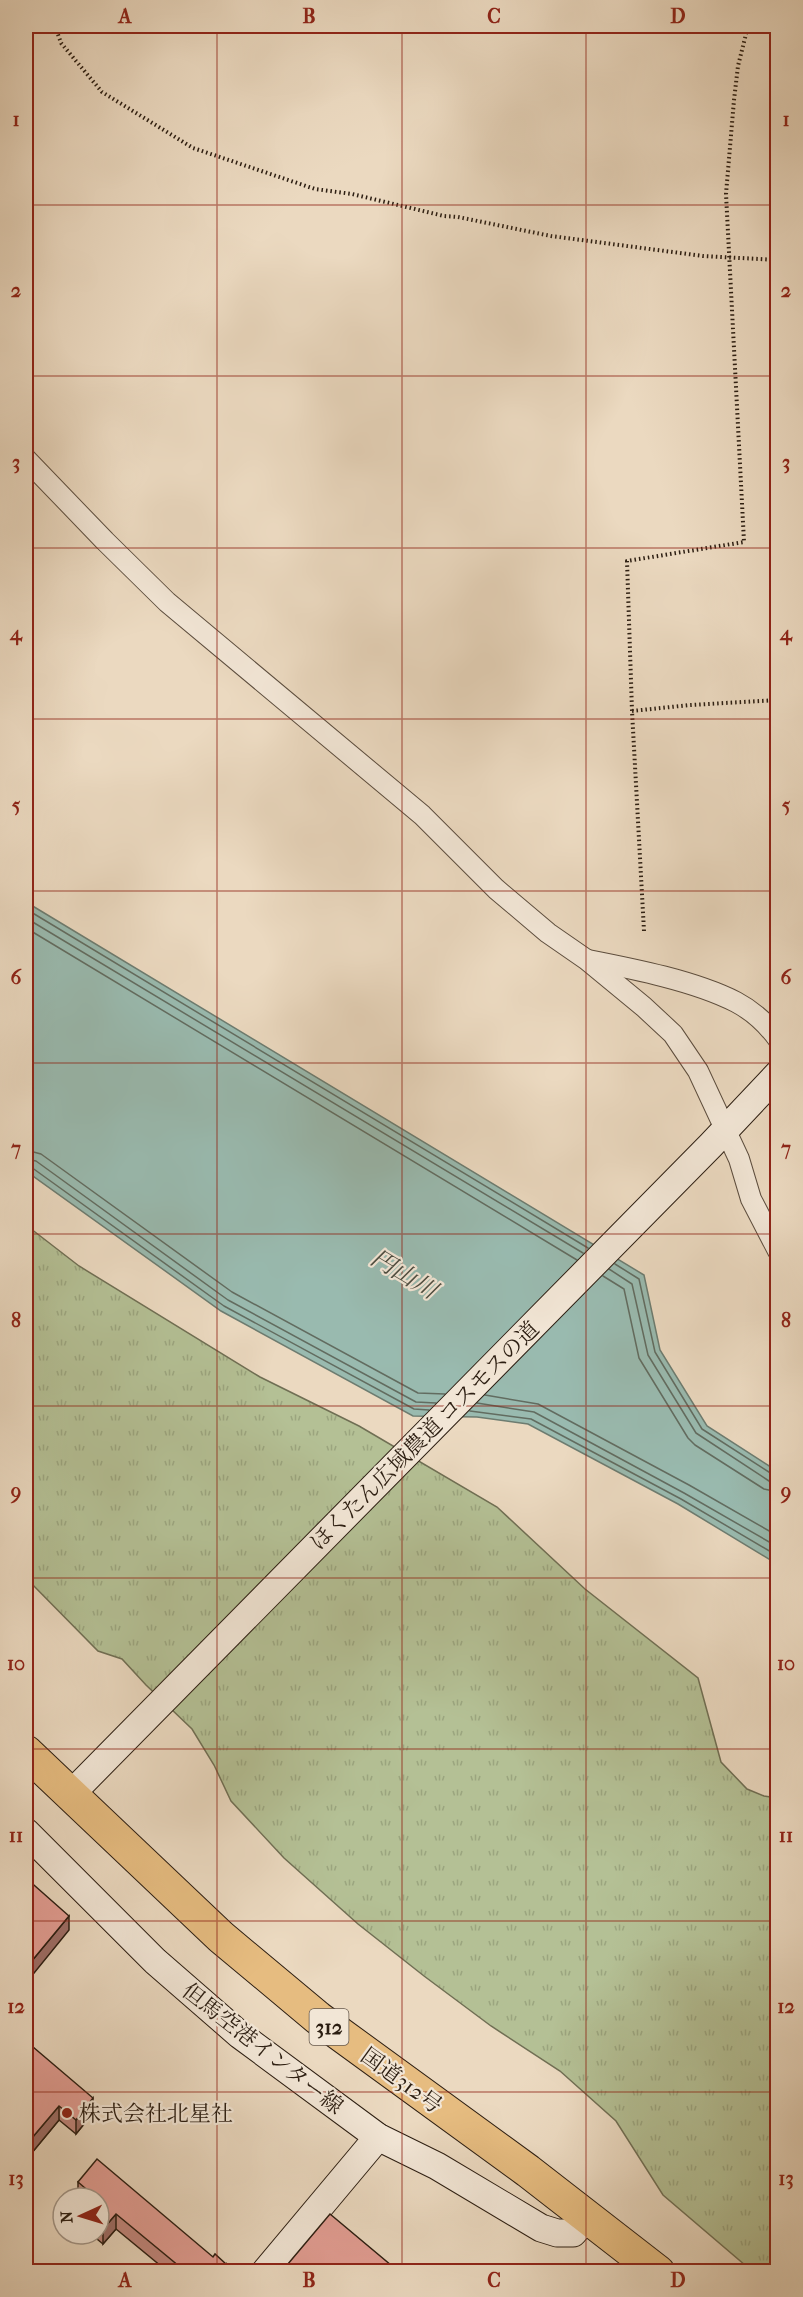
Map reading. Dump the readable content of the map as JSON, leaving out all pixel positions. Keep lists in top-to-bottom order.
{
  "streets": {
    "highway": ["312", "国道312号"],
    "street": ["ほくたん広域農道 コスモスの道", "但馬空港インター線"]
  },
  "crossings": [
    ["ほくたん広域農道 コスモスの道", "国道312号"],
    ["但馬空港インター線", "国道312号"]
  ],
  "water": ["円山川"],
  "places": ["株式会社北星社"],
  "north": "left",
  "grid": {
    "columns": [
      "A",
      "B",
      "C",
      "D"
    ],
    "rows": [
      "1",
      "2",
      "3",
      "4",
      "5",
      "6",
      "7",
      "8",
      "9",
      "10",
      "11",
      "12",
      "13"
    ]
  }
}
